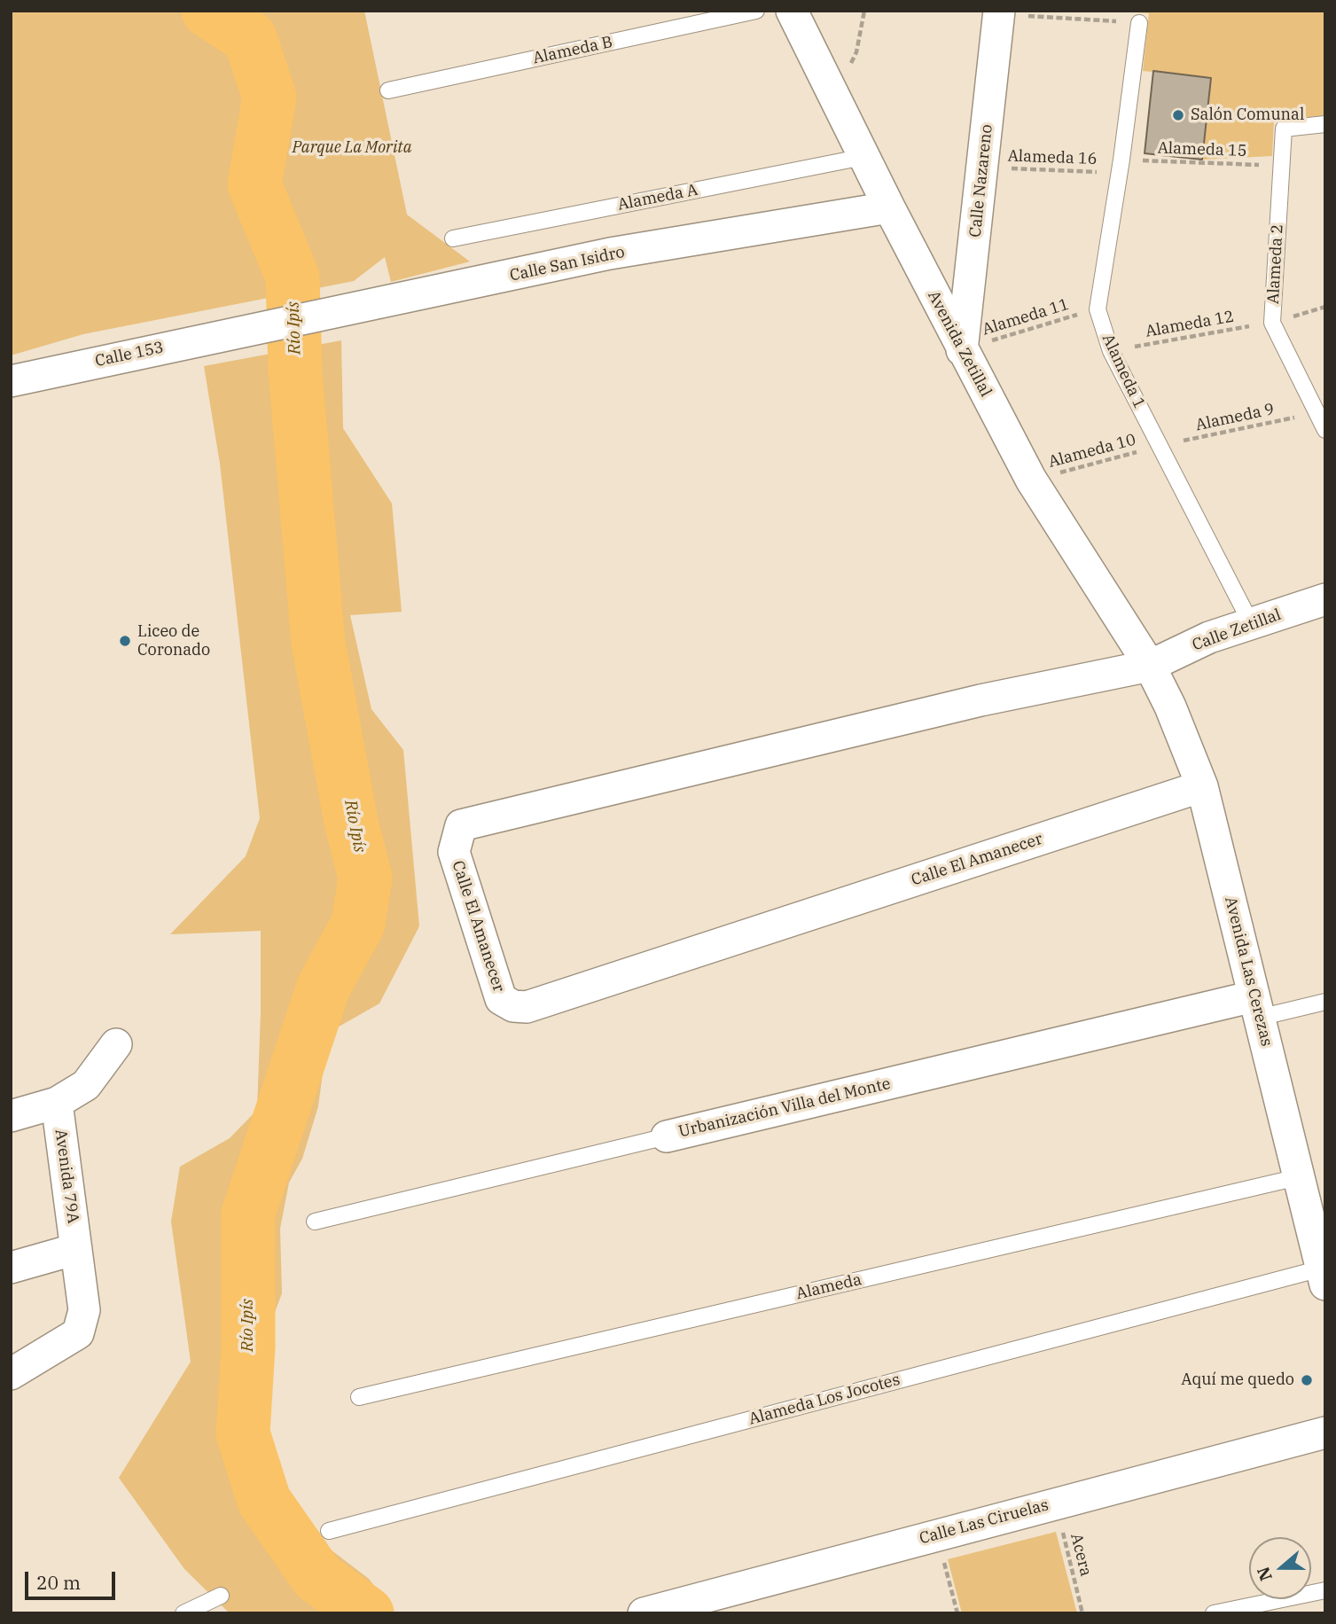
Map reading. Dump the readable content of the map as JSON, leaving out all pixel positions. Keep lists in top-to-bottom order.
{
  "streets": {
    "street": [
      "Calle Nazareno",
      "Calle San Isidro",
      "Avenida Zetillal",
      "Calle 153",
      "Calle Zetillal",
      "Calle El Amanecer",
      "Avenida Las Cerezas",
      "Urbanización Villa del Monte",
      "Avenida 79A",
      "Calle Las Ciruelas"
    ],
    "lane": [
      "Alameda B",
      "Alameda A",
      "Alameda 2",
      "Alameda 1",
      "Alameda",
      "Alameda Los Jocotes"
    ],
    "path": [
      "Alameda 15",
      "Alameda 16",
      "Alameda 11",
      "Alameda 12",
      "Alameda 9",
      "Alameda 10",
      "Acera"
    ]
  },
  "crossings": [
    ["Alameda 15", "Alameda 16"],
    ["Alameda 15", "Alameda 2"],
    ["Alameda 15", "Alameda 1"],
    ["Alameda 16", "Calle Nazareno"],
    ["Alameda 16", "Alameda 1"],
    ["Calle Nazareno", "Alameda 11"],
    ["Calle Nazareno", "Avenida Zetillal"],
    ["Alameda A", "Avenida Zetillal"],
    ["Calle San Isidro", "Avenida Zetillal"],
    ["Calle San Isidro", "Calle 153"],
    ["Alameda 2", "Alameda 12"],
    ["Alameda 2", "Alameda 9"],
    ["Alameda 11", "Avenida Zetillal"],
    ["Alameda 11", "Alameda 1"],
    ["Alameda 12", "Alameda 1"],
    ["Avenida Zetillal", "Alameda 10"],
    ["Avenida Zetillal", "Calle Zetillal"],
    ["Avenida Zetillal", "Calle El Amanecer"],
    ["Avenida Zetillal", "Avenida Las Cerezas"],
    ["Alameda 1", "Alameda 9"],
    ["Alameda 1", "Alameda 10"],
    ["Alameda 1", "Calle Zetillal"],
    ["Alameda 9", "Alameda 10"],
    ["Calle Zetillal", "Calle El Amanecer"],
    ["Calle Zetillal", "Avenida Las Cerezas"],
    ["Calle El Amanecer", "Avenida Las Cerezas"],
    ["Avenida Las Cerezas", "Urbanización Villa del Monte"],
    ["Avenida Las Cerezas", "Alameda"],
    ["Avenida Las Cerezas", "Alameda Los Jocotes"],
    ["Calle Las Ciruelas", "Acera"]
  ],
  "water": ["Río Ipís"],
  "parks": ["Parque La Morita"],
  "places": ["Salón Comunal", "Liceo de Coronado", "Aquí me quedo"],
  "scale_bar": "20 m",
  "north": "left"
}
